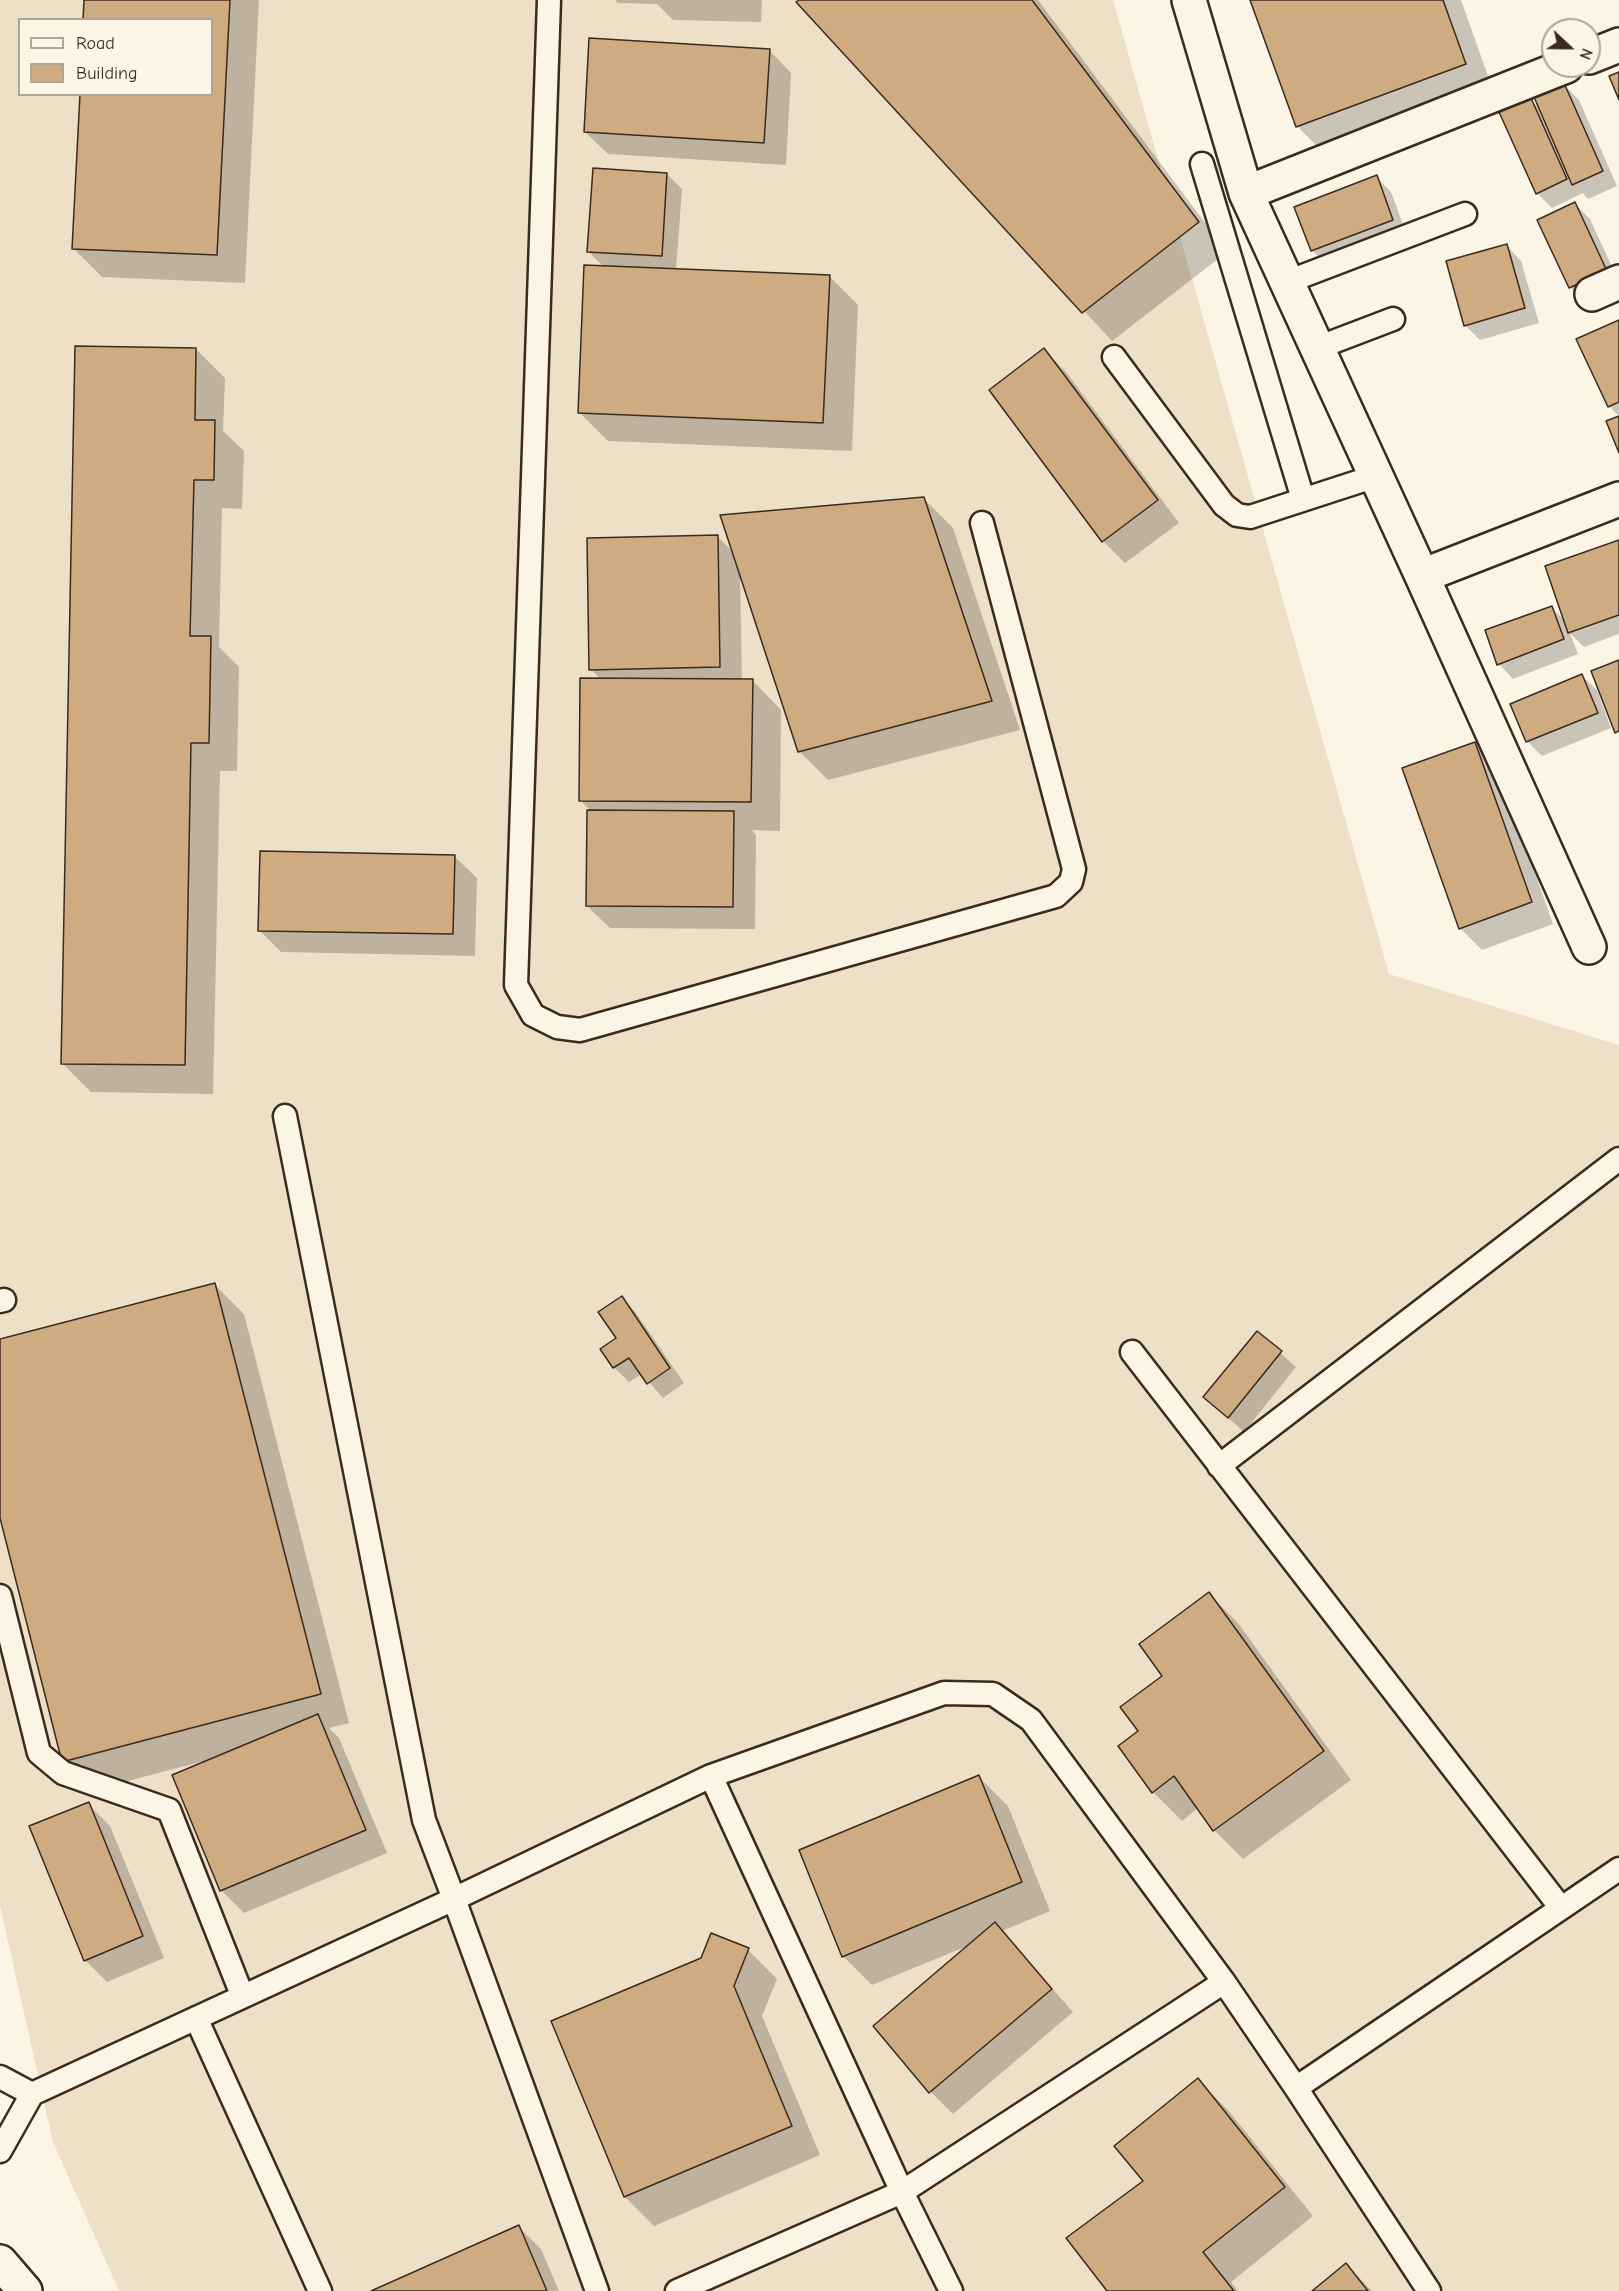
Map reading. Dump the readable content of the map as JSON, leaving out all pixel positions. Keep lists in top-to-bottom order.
{
  "legend": ["Road", "Building"],
  "north": "right"
}
